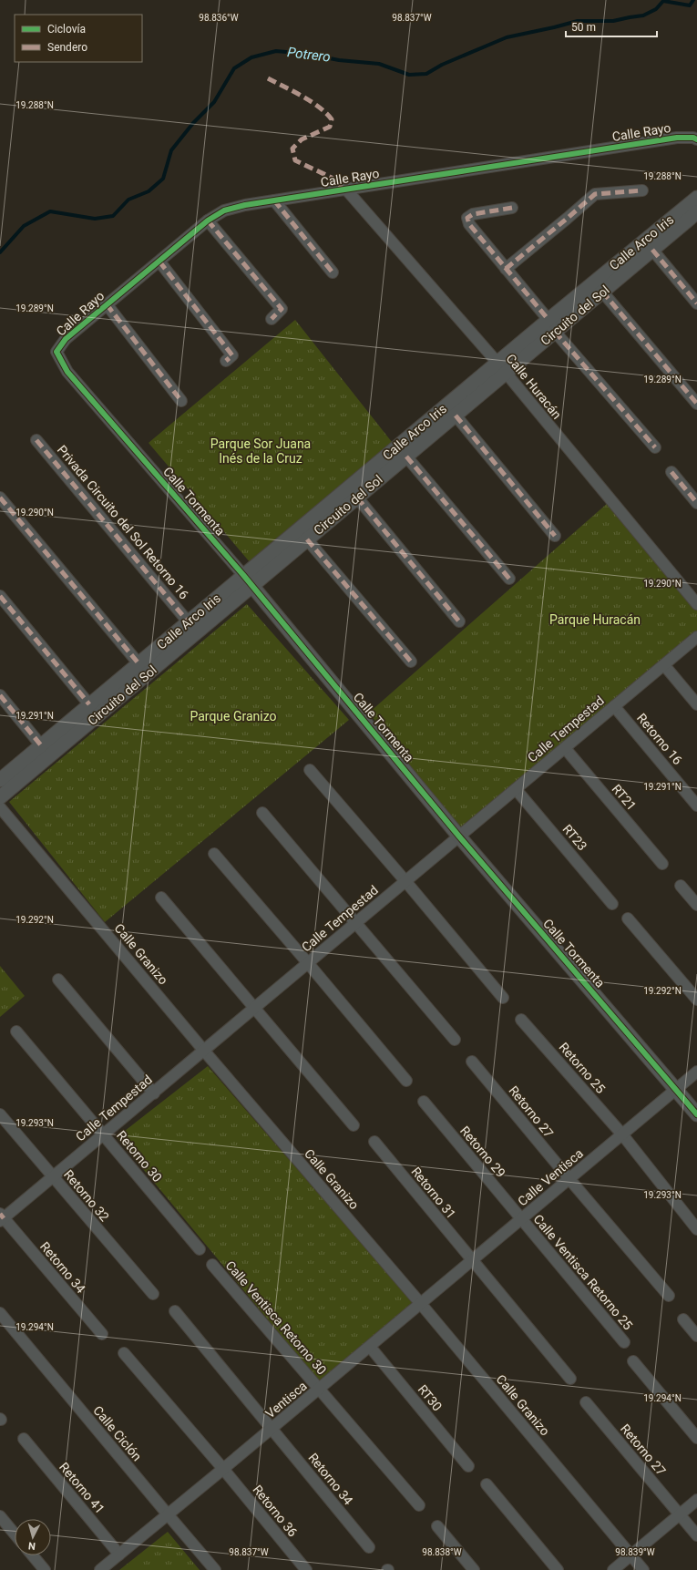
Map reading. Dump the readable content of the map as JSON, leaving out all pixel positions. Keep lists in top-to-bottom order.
{
  "streets": {
    "street": [
      "Calle Rayo",
      "Calle Arco Iris",
      "Circuito del Sol",
      "Calle Huracán",
      "Calle Tormenta",
      "Privada Circuito del Sol Retorno 16",
      "Calle Tempestad",
      "Retorno 16",
      "RT21",
      "RT23",
      "Calle Granizo",
      "Retorno 25",
      "Retorno 27",
      "Retorno 29",
      "Retorno 30",
      "Calle Ventisca",
      "Retorno 31",
      "Retorno 32",
      "Retorno 34",
      "Calle Ventisca Retorno 25",
      "Calle Ventisca Retorno 30",
      "RT30",
      "Ventisca",
      "Calle Ciclón",
      "Retorno 41",
      "Retorno 36"
    ]
  },
  "crossings": [
    ["Calle Rayo", "Calle Huracán"],
    ["Calle Rayo", "Calle Tormenta"],
    ["Calle Arco Iris", "Circuito del Sol"],
    ["Calle Arco Iris", "Calle Huracán"],
    ["Calle Arco Iris", "Calle Tormenta"],
    ["Calle Arco Iris", "Privada Circuito del Sol Retorno 16"],
    ["Circuito del Sol", "Calle Huracán"],
    ["Circuito del Sol", "Calle Tormenta"],
    ["Calle Tormenta", "Calle Tempestad"],
    ["Calle Tormenta", "Calle Ventisca"],
    ["Calle Tempestad", "Retorno 16"],
    ["Calle Tempestad", "RT21"],
    ["Calle Tempestad", "RT23"],
    ["Calle Tempestad", "Calle Granizo"],
    ["Calle Tempestad", "Retorno 30"],
    ["Calle Tempestad", "Retorno 32"],
    ["Calle Tempestad", "Retorno 34"],
    ["Calle Granizo", "Calle Ventisca"],
    ["Calle Granizo", "Ventisca"],
    ["Retorno 25", "Calle Ventisca"],
    ["Retorno 27", "Calle Ventisca"],
    ["Retorno 29", "Calle Ventisca"],
    ["Retorno 29", "Calle Ventisca Retorno 25"],
    ["Calle Ventisca", "Retorno 31"],
    ["Calle Ventisca", "Calle Ventisca Retorno 25"],
    ["Calle Ventisca", "Ventisca"],
    ["Retorno 34", "Ventisca"],
    ["Calle Ventisca Retorno 30", "Ventisca"],
    ["RT30", "Ventisca"],
    ["Ventisca", "Calle Ciclón"],
    ["Ventisca", "Retorno 36"]
  ],
  "water": ["Potrero"],
  "parks": ["Parque Sor Juana Inés de la Cruz", "Parque Huracán", "Parque Granizo"],
  "legend": ["Ciclovía", "Sendero"],
  "scale_bar": "50 m",
  "north": "bottom",
  "coordinates": [
    "98.836°W",
    "98.837°W",
    "19.288°N",
    "19.289°N",
    "19.290°N",
    "19.291°N",
    "19.292°N",
    "19.293°N",
    "19.294°N",
    "98.838°W",
    "98.839°W"
  ]
}
